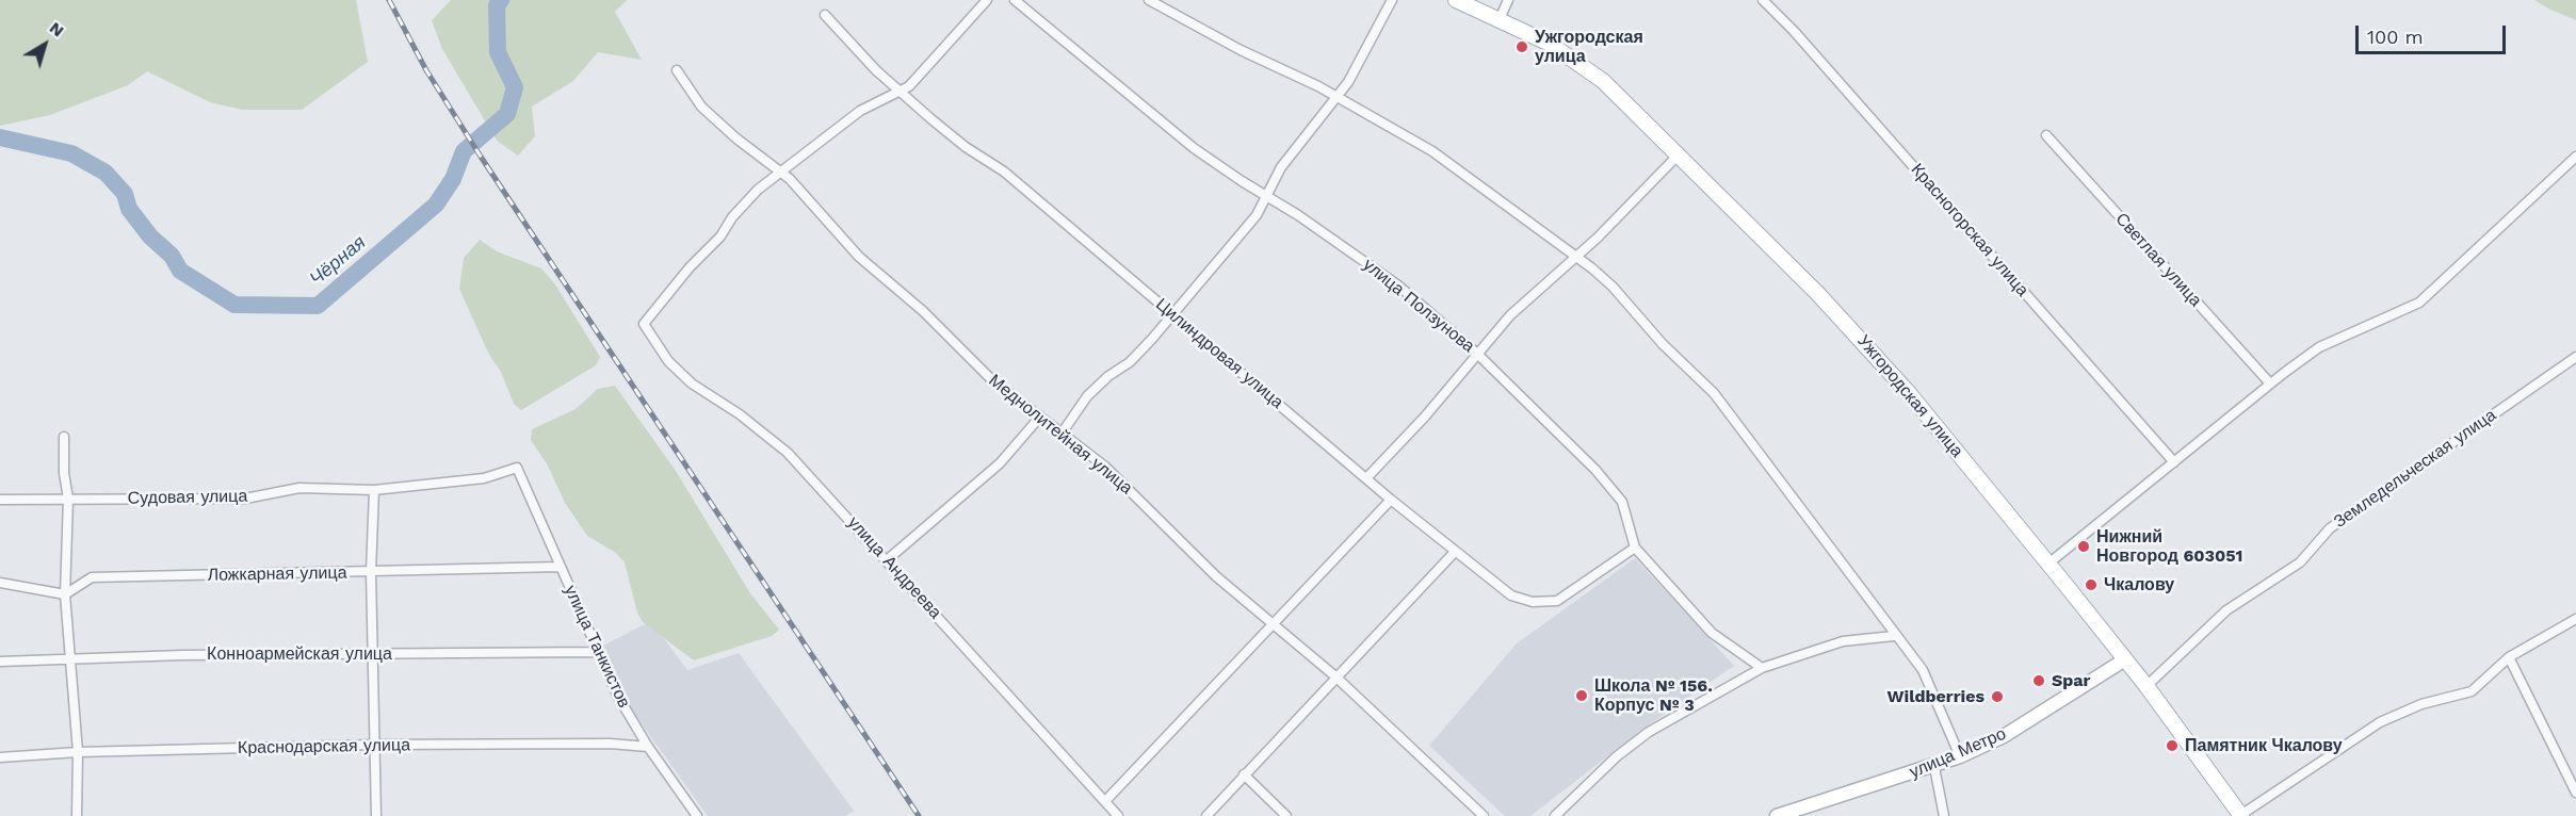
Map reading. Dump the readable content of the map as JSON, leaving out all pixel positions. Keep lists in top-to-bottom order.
{
  "streets": {
    "main road": ["Ужгородская улица"],
    "street": [
      "Красногорская улица",
      "Светлая улица",
      "улица Ползунова",
      "Цилиндровая улица",
      "Меднолитейная улица",
      "Земледельческая улица",
      "Судовая улица",
      "улица Андреева",
      "Ложкарная улица",
      "улица Танкистов",
      "Конноармейская улица",
      "Краснодарская улица",
      "улица Метро"
    ]
  },
  "crossings": [
    ["улица Ползунова", "Цилиндровая улица"],
    ["Ужгородская улица", "Земледельческая улица"],
    ["Ужгородская улица", "улица Метро"],
    ["Меднолитейная улица", "улица Андреева"],
    ["Судовая улица", "улица Танкистов"],
    ["Ложкарная улица", "улица Танкистов"],
    ["улица Танкистов", "Конноармейская улица"],
    ["улица Танкистов", "Краснодарская улица"]
  ],
  "water": ["Чёрная"],
  "places": [
    "Ужгородская улица",
    "Нижний Новгород 603051",
    "Чкалову",
    "Spar",
    "Школа № 156. Корпус № 3",
    "Wildberries",
    "Памятник Чкалову"
  ],
  "scale_bar": "100 m",
  "north": "top right"
}
